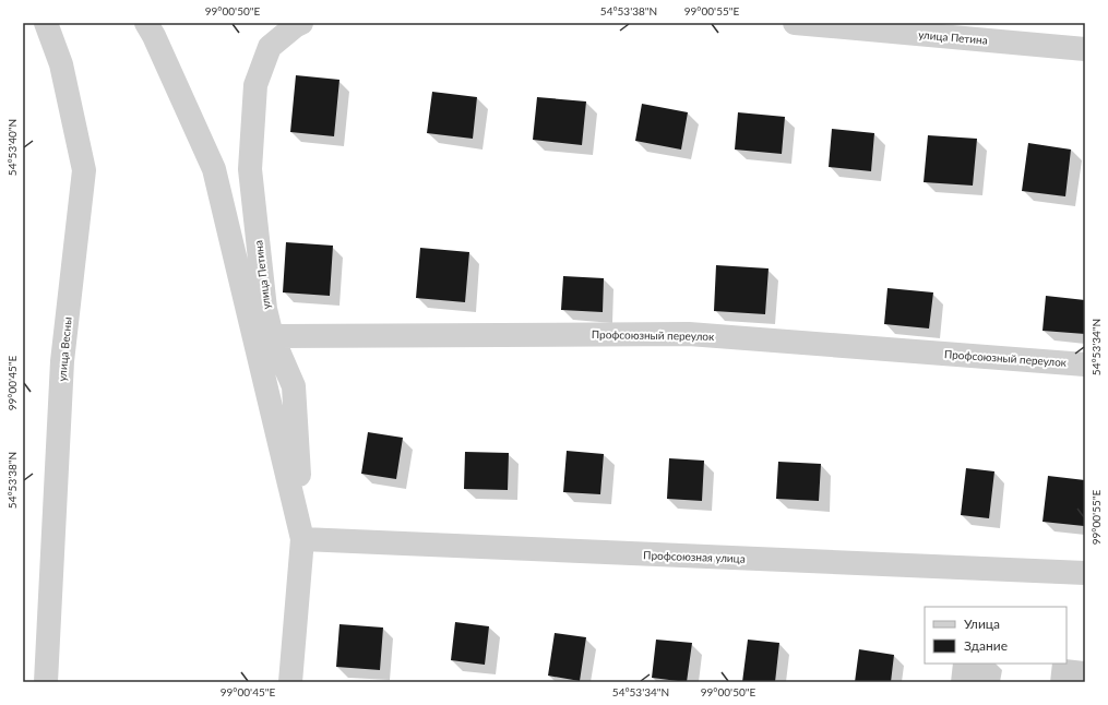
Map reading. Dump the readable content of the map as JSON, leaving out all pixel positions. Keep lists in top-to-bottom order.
{
  "streets": {
    "street": [
      "улица Петина",
      "Профсоюзный переулок",
      "улица Весны",
      "Профсоюзная улица"
    ]
  },
  "crossings": [
    ["улица Петина", "Профсоюзный переулок"],
    ["улица Петина", "Профсоюзная улица"]
  ],
  "legend": ["Улица", "Здание"],
  "coordinates": [
    "99°00'50\"E",
    "54°53'38\"N",
    "99°00'55\"E",
    "54°53'40\"N",
    "54°53'34\"N",
    "99°00'45\"E"
  ]
}
